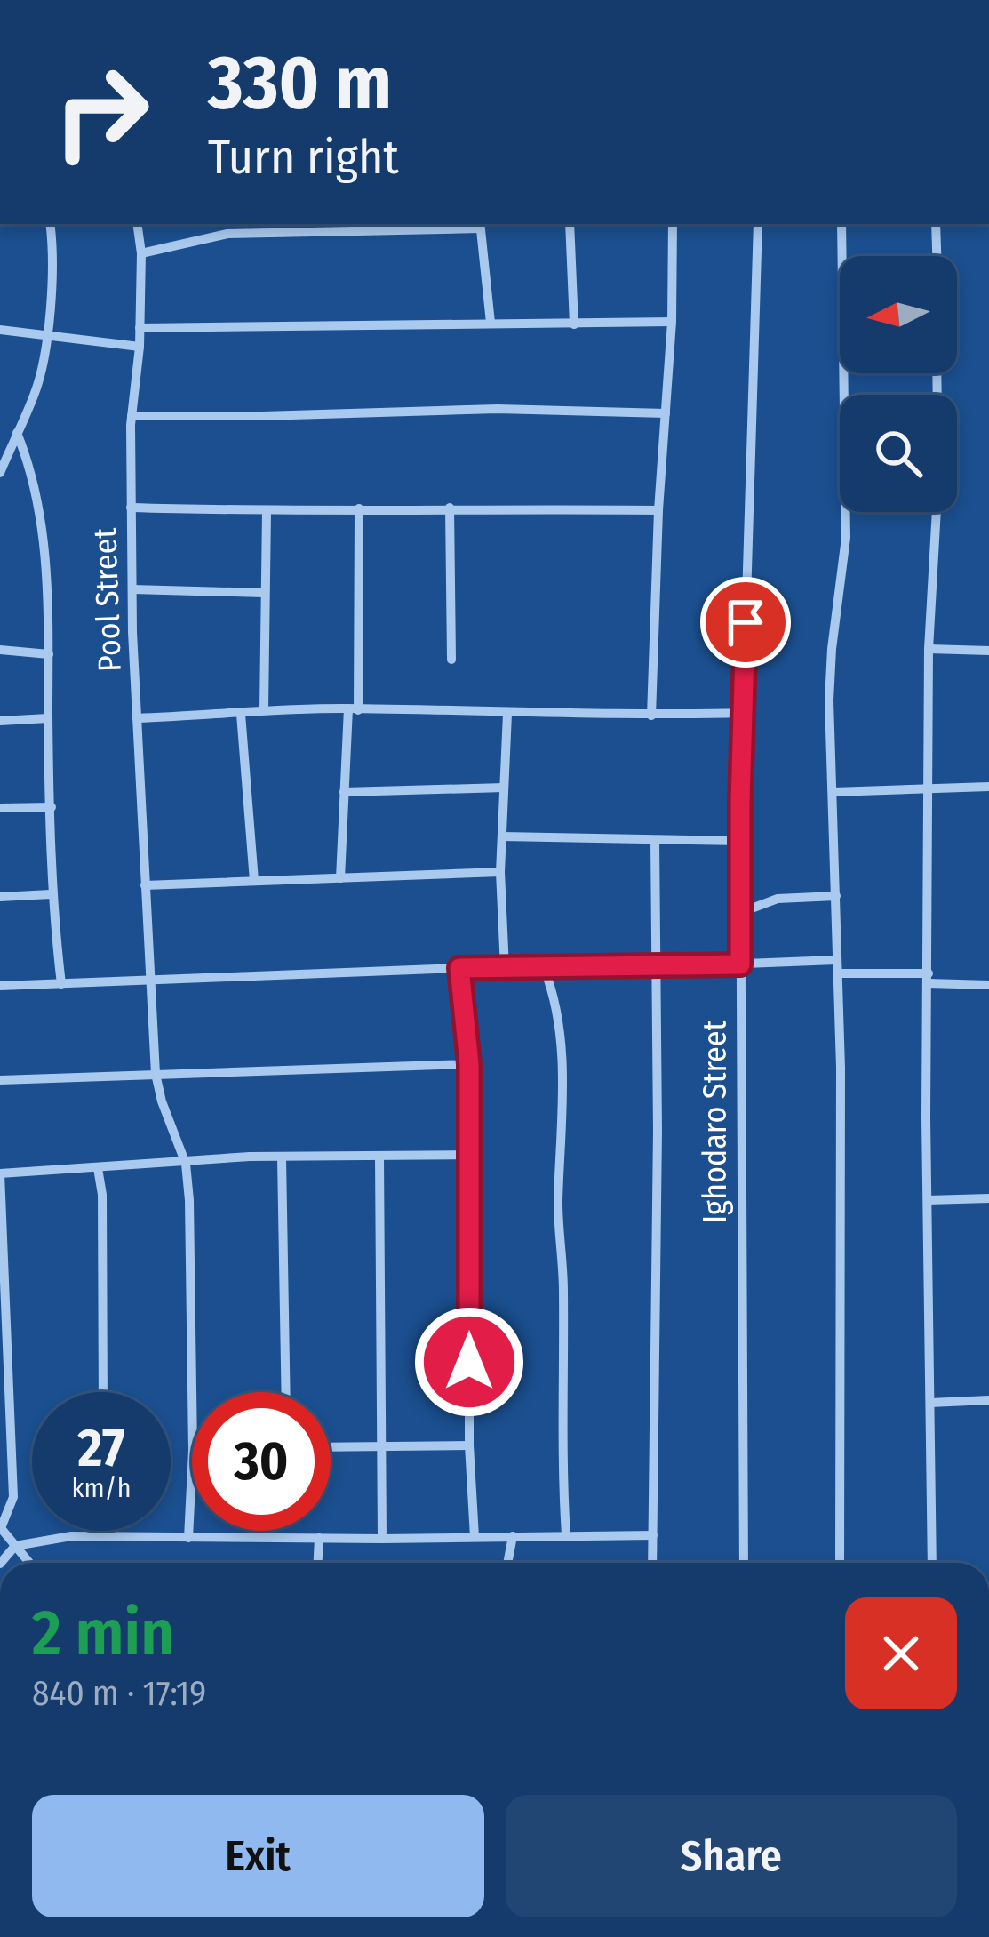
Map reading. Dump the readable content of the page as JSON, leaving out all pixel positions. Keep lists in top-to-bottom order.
{
  "streets": {
    "street": ["Pool Street", "Ighodaro Street"]
  },
  "north": "left",
  "page": {
    "turn": ["330 m", "Turn right"],
    "speed": "27 km/h",
    "limit": "30",
    "heading": ["2 min", "840 m · 17:19"],
    "buttons": ["Exit", "Share"]
  }
}
